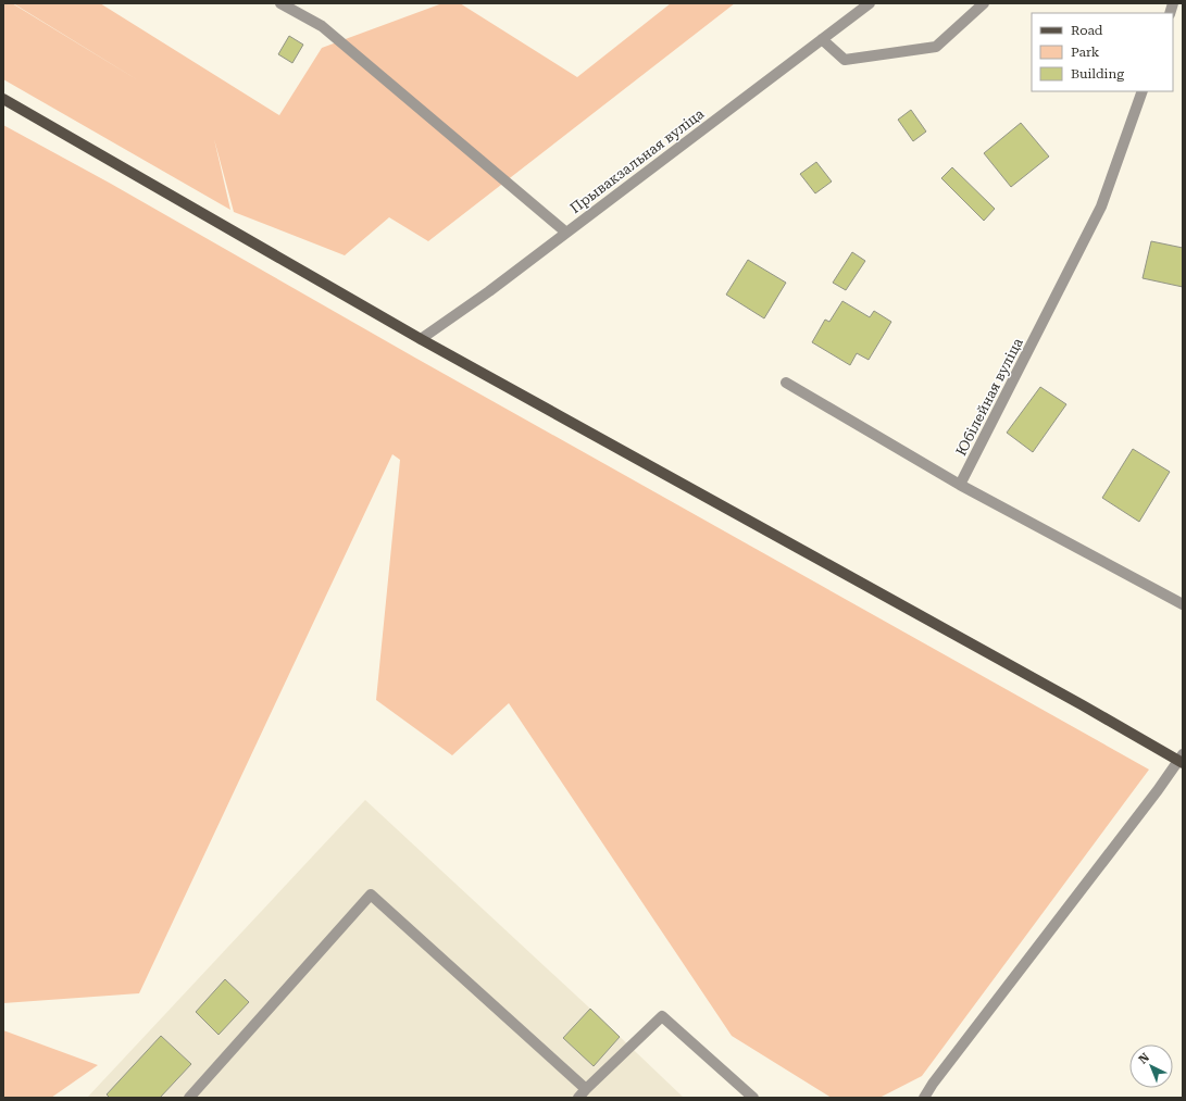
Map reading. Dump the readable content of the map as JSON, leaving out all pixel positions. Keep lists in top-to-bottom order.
{
  "streets": {
    "street": ["Прывакзальная вуліца", "Юбілейная вуліца"]
  },
  "legend": ["Road", "Park", "Building"],
  "north": "top left"
}
